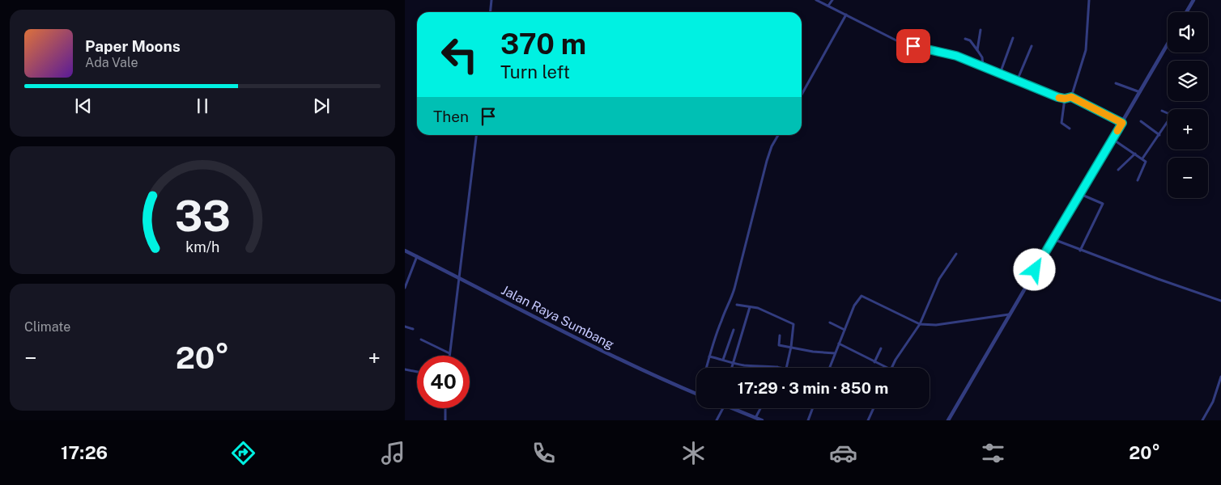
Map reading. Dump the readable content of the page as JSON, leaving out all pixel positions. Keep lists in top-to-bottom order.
{
  "streets": {
    "street": ["Jalan Raya Sumbang"]
  },
  "page": {
    "map_buttons": ["+", "−"],
    "turn": ["370 m", "Turn left"],
    "song": ["Paper Moons", "Ada Vale"],
    "then": "Then",
    "tile": "Climate",
    "heat": ["−", "20°", "+"],
    "limit": "40",
    "trip": "17:29 · 3 min · 850 m",
    "tabs": ["17:26", "20°"],
    "gauge": ["33", "km/h"]
  }
}
